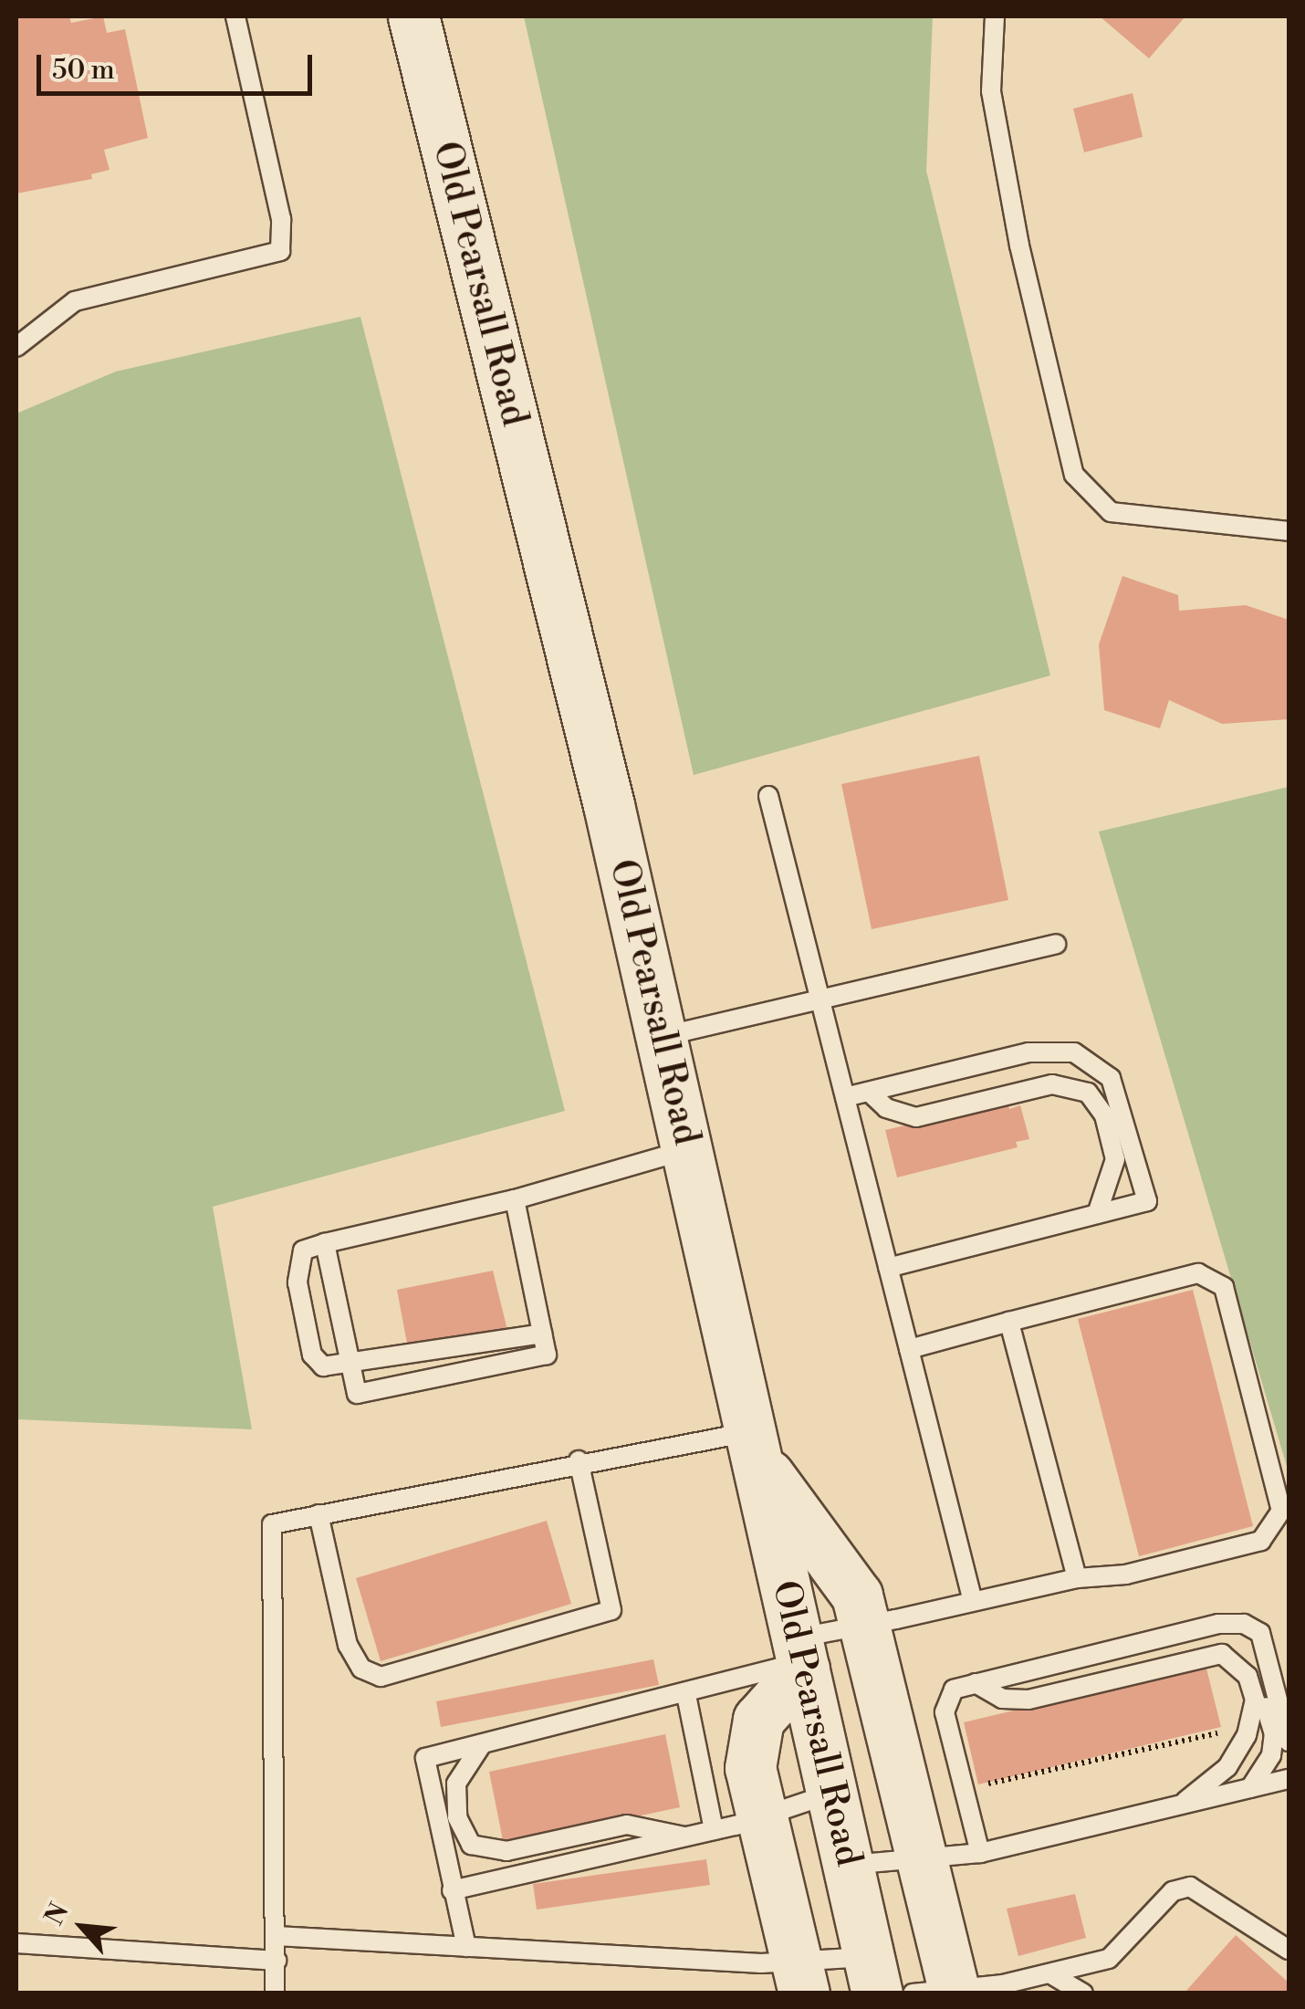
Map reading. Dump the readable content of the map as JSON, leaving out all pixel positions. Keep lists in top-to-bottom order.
{
  "streets": {
    "main road": ["Old Pearsall Road"]
  },
  "scale_bar": "50 m",
  "north": "top left"
}
